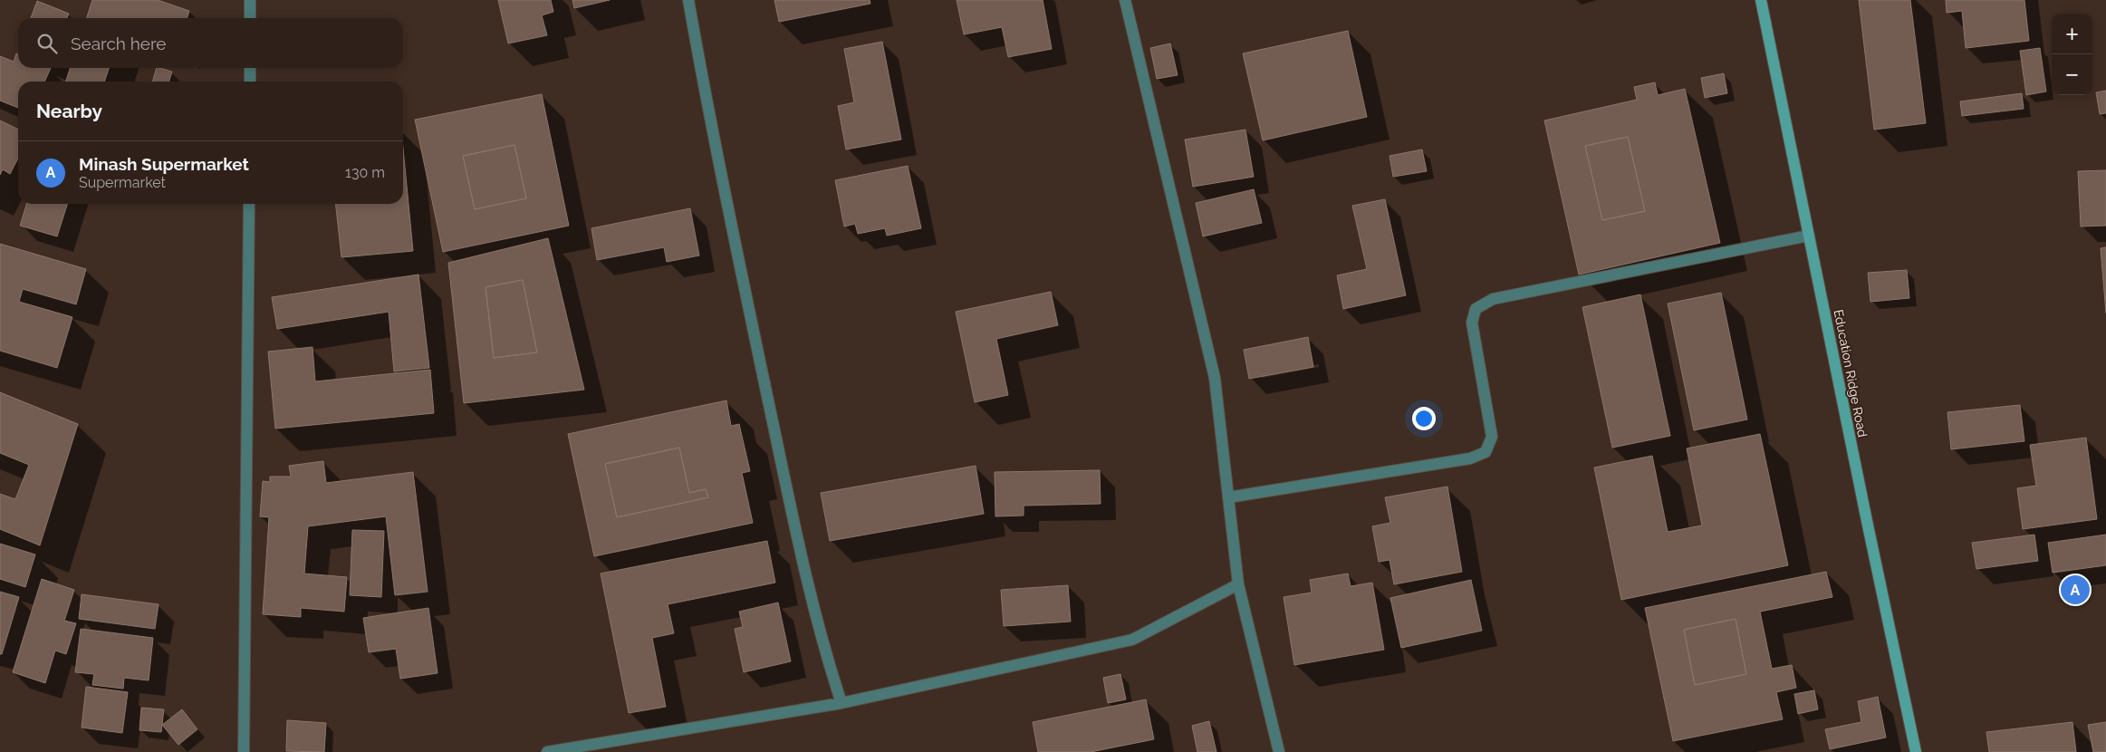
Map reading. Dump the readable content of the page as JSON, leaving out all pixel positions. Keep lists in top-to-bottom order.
{
  "streets": {
    "main road": ["Education Ridge Road"]
  },
  "page": {
    "map_buttons": ["+", "−"],
    "search": "Search here",
    "heading": "Nearby",
    "list": [
      {
        "mark": "A",
        "name": "Minash Supermarket",
        "note": "Supermarket",
        "value": "130 m"
      }
    ],
    "pins": "A"
  }
}
